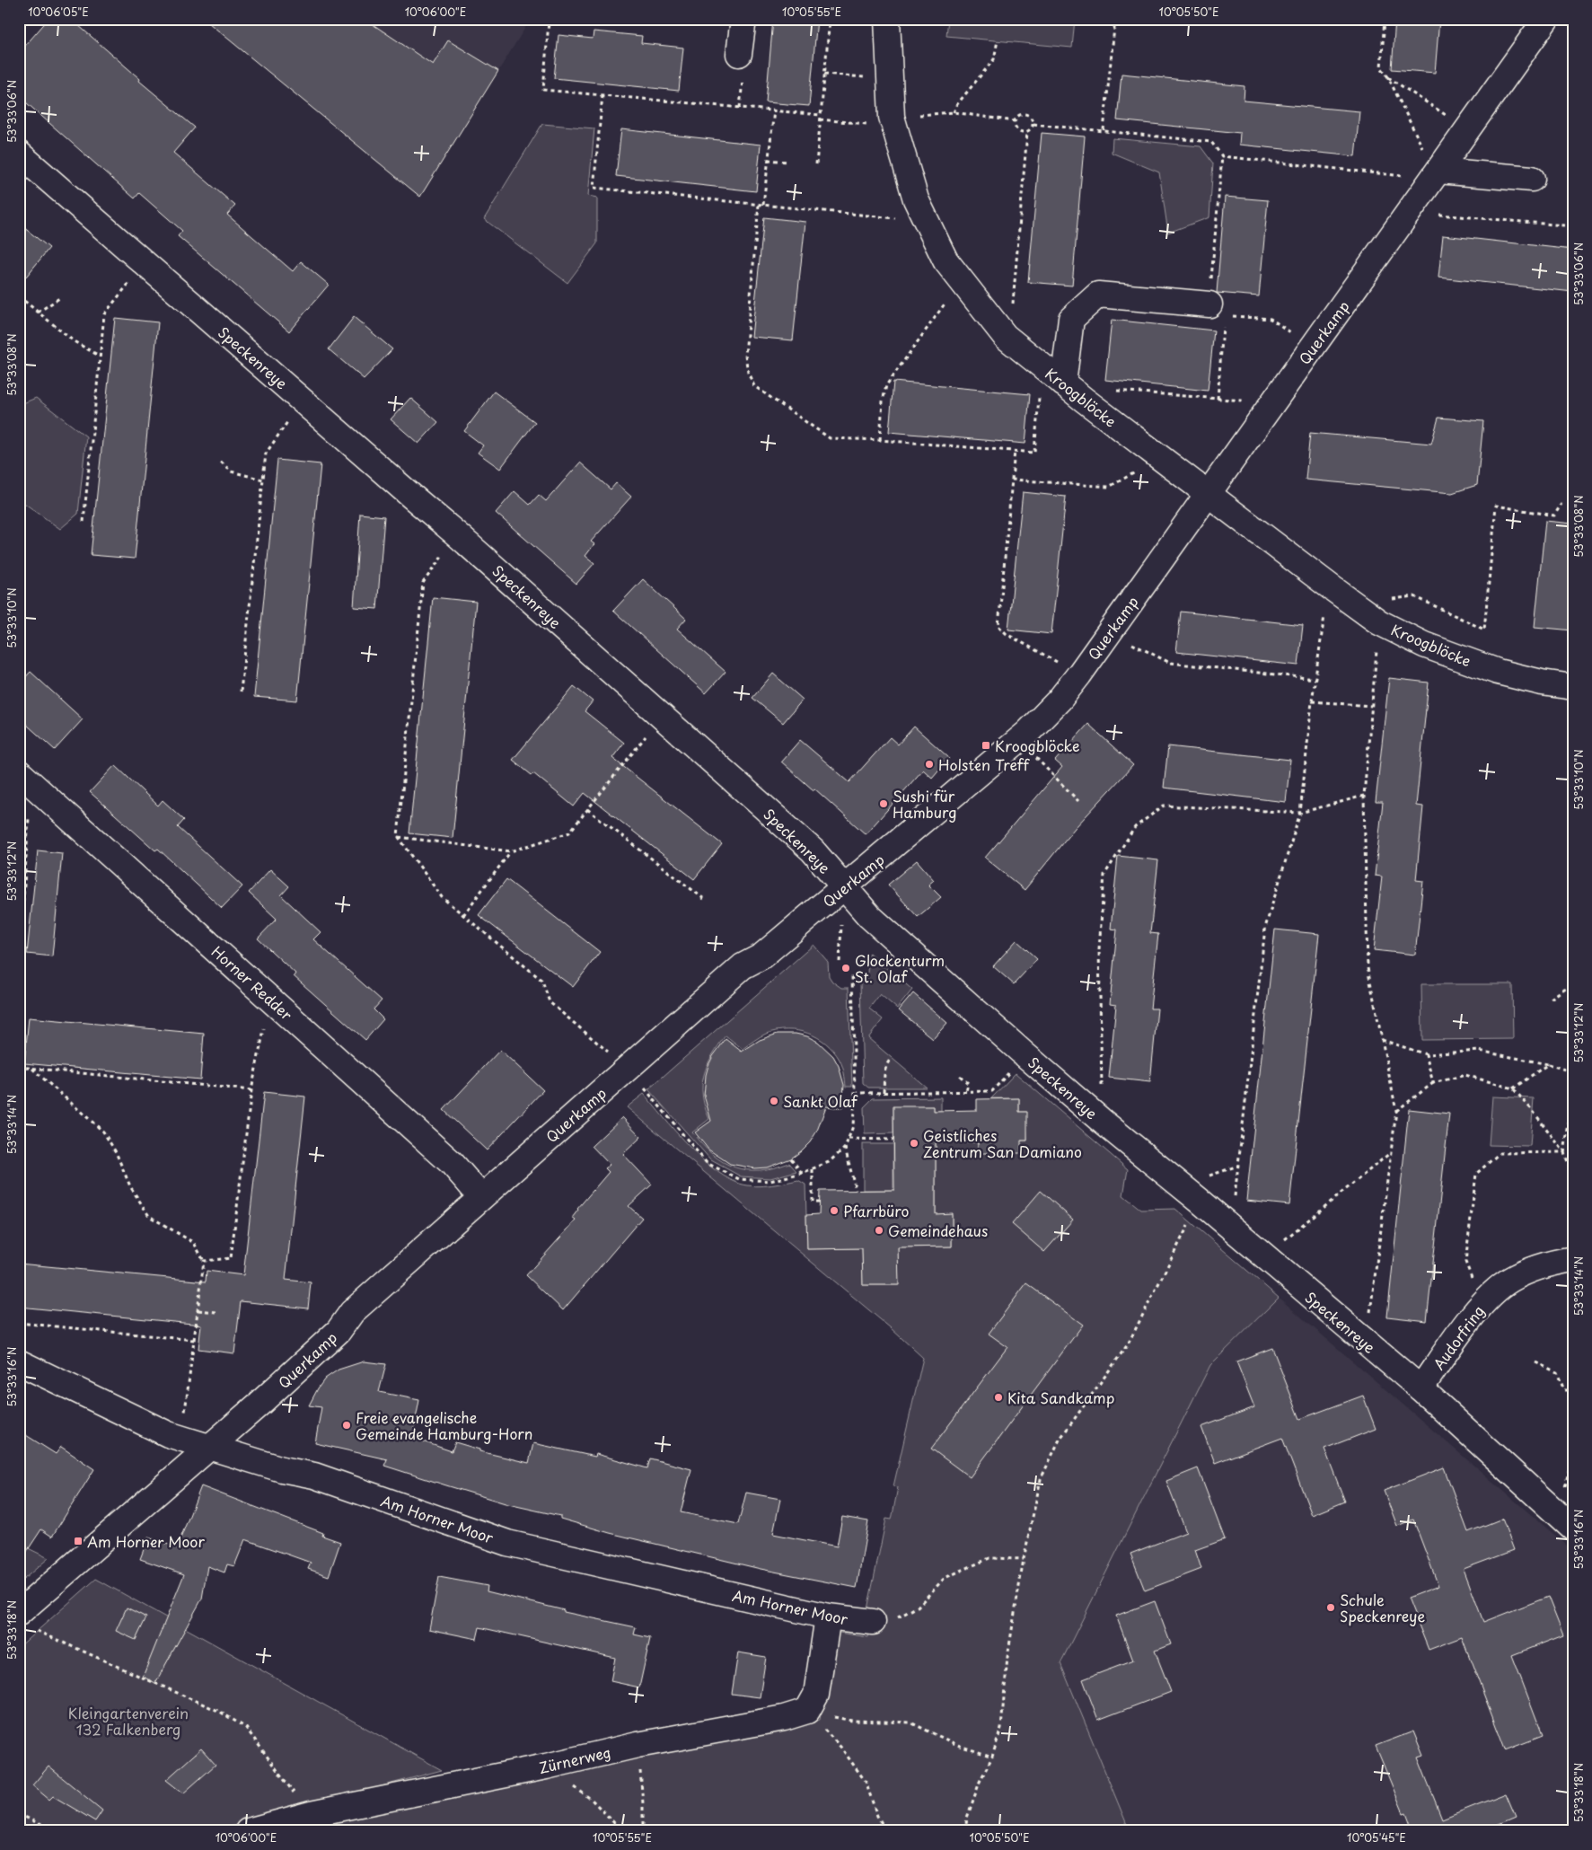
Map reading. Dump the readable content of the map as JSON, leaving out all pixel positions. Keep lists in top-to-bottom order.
{
  "streets": {
    "street": [
      "Querkamp",
      "Speckenreye",
      "Kroogblöcke",
      "Horner Redder",
      "Audorfring",
      "Am Horner Moor",
      "Zürnerweg"
    ]
  },
  "crossings": [
    ["Querkamp", "Speckenreye"],
    ["Querkamp", "Kroogblöcke"],
    ["Querkamp", "Horner Redder"],
    ["Querkamp", "Am Horner Moor"],
    ["Speckenreye", "Audorfring"]
  ],
  "parks": ["Kleingartenverein 132 Falkenberg"],
  "places": {
    "transit": ["Kroogblöcke", "Am Horner Moor"],
    "other": [
      "Holsten Treff",
      "Sushi für Hamburg",
      "Glockenturm St. Olaf",
      "Sankt Olaf",
      "Geistliches Zentrum San Damiano",
      "Pfarrbüro",
      "Gemeindehaus",
      "Kita Sandkamp",
      "Freie evangelische Gemeinde Hamburg-Horn",
      "Schule Speckenreye"
    ]
  },
  "coordinates": [
    "10°06'05\"E",
    "10°06'00\"E",
    "10°05'55\"E",
    "10°05'50\"E",
    "53°33'06\"N",
    "53°33'08\"N",
    "53°33'10\"N",
    "53°33'12\"N",
    "53°33'14\"N",
    "53°33'16\"N",
    "53°33'18\"N",
    "10°05'45\"E"
  ]
}
